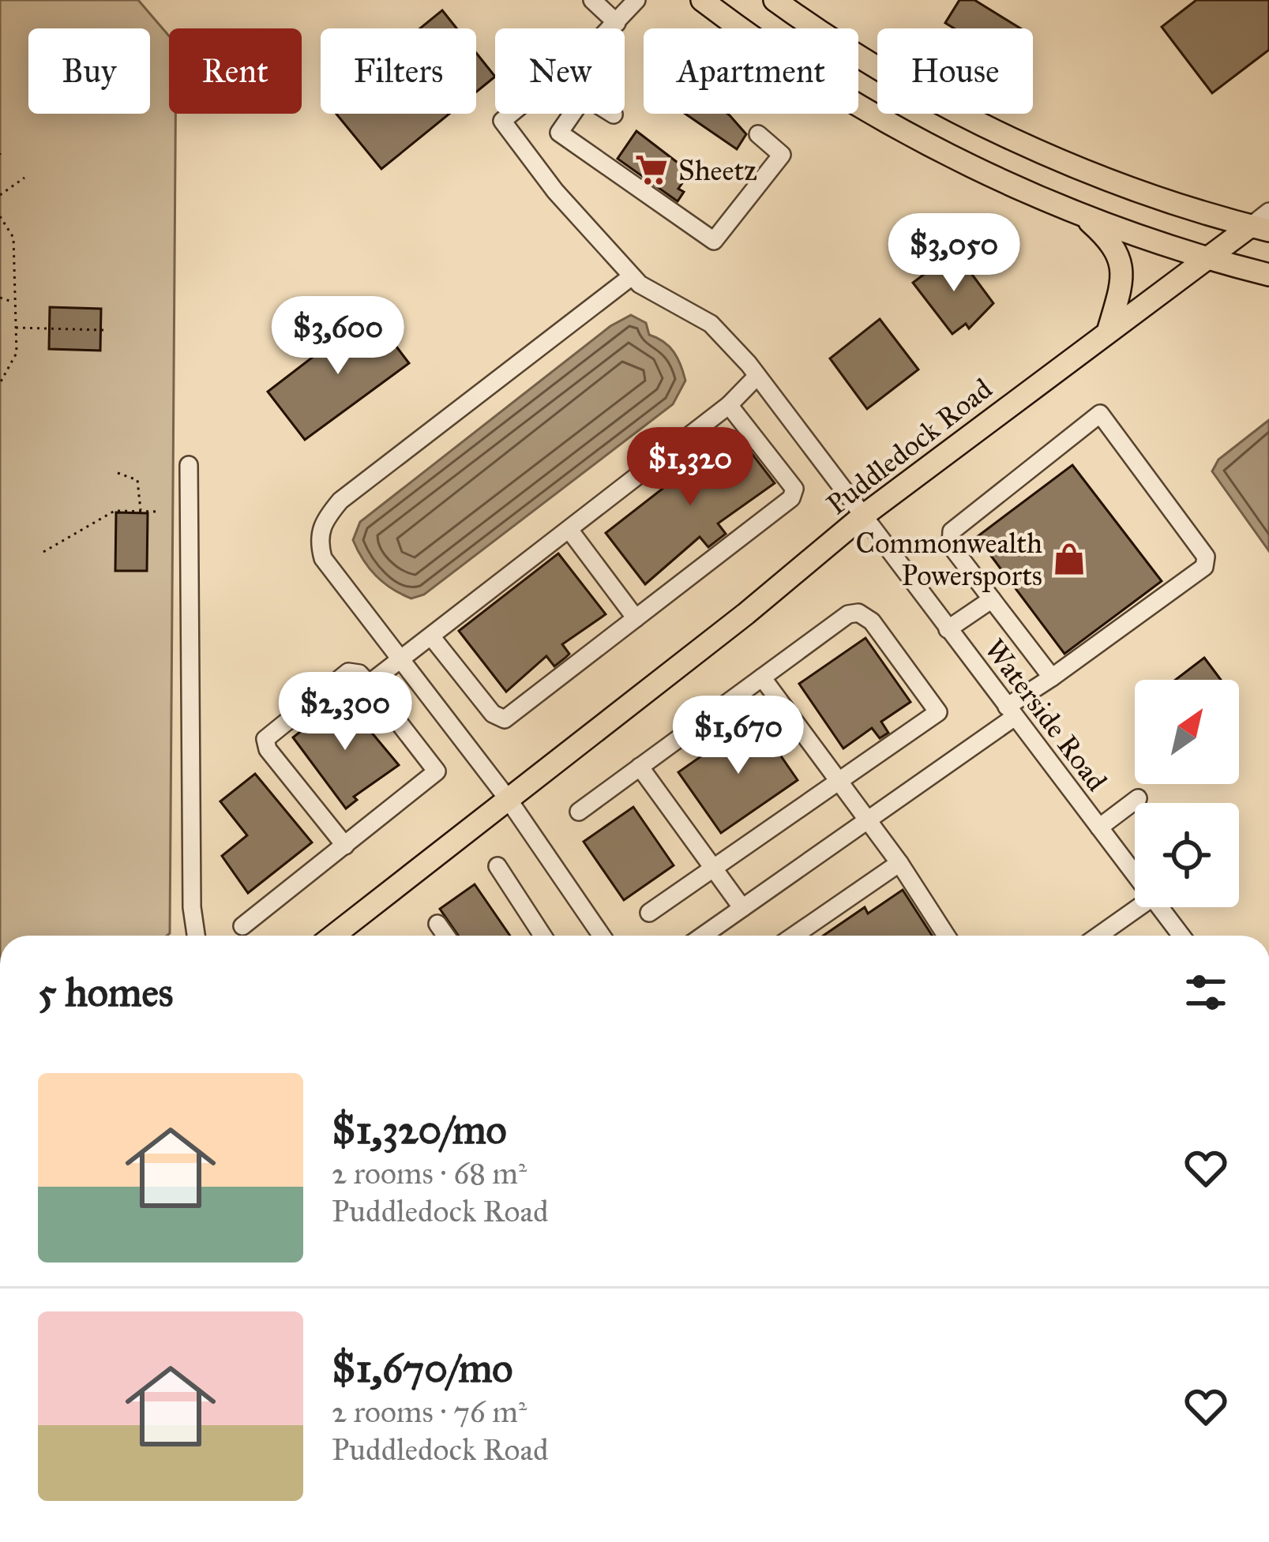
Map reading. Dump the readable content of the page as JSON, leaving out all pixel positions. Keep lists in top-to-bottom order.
{
  "streets": {
    "main road": ["Puddledock Road"],
    "street": ["Waterside Road"]
  },
  "crossings": [
    ["Puddledock Road", "Waterside Road"]
  ],
  "places": {
    "supermarket": ["Sheetz"],
    "shop": ["Commonwealth Powersports"]
  },
  "north": "top right",
  "page": {
    "chip": [
      "Buy",
      "Rent",
      "Filters",
      "New",
      "Apartment",
      "House"
    ],
    "price": [
      "$3,050",
      "$3,600",
      "$1,320",
      "$2,300",
      "$1,670"
    ],
    "heading": "5 homes",
    "list": [
      {
        "name": "$1,320/mo",
        "note": "2 rooms · 68 m² · Puddledock Road"
      },
      {
        "name": "$1,670/mo",
        "note": "2 rooms · 76 m² · Puddledock Road"
      }
    ]
  }
}
